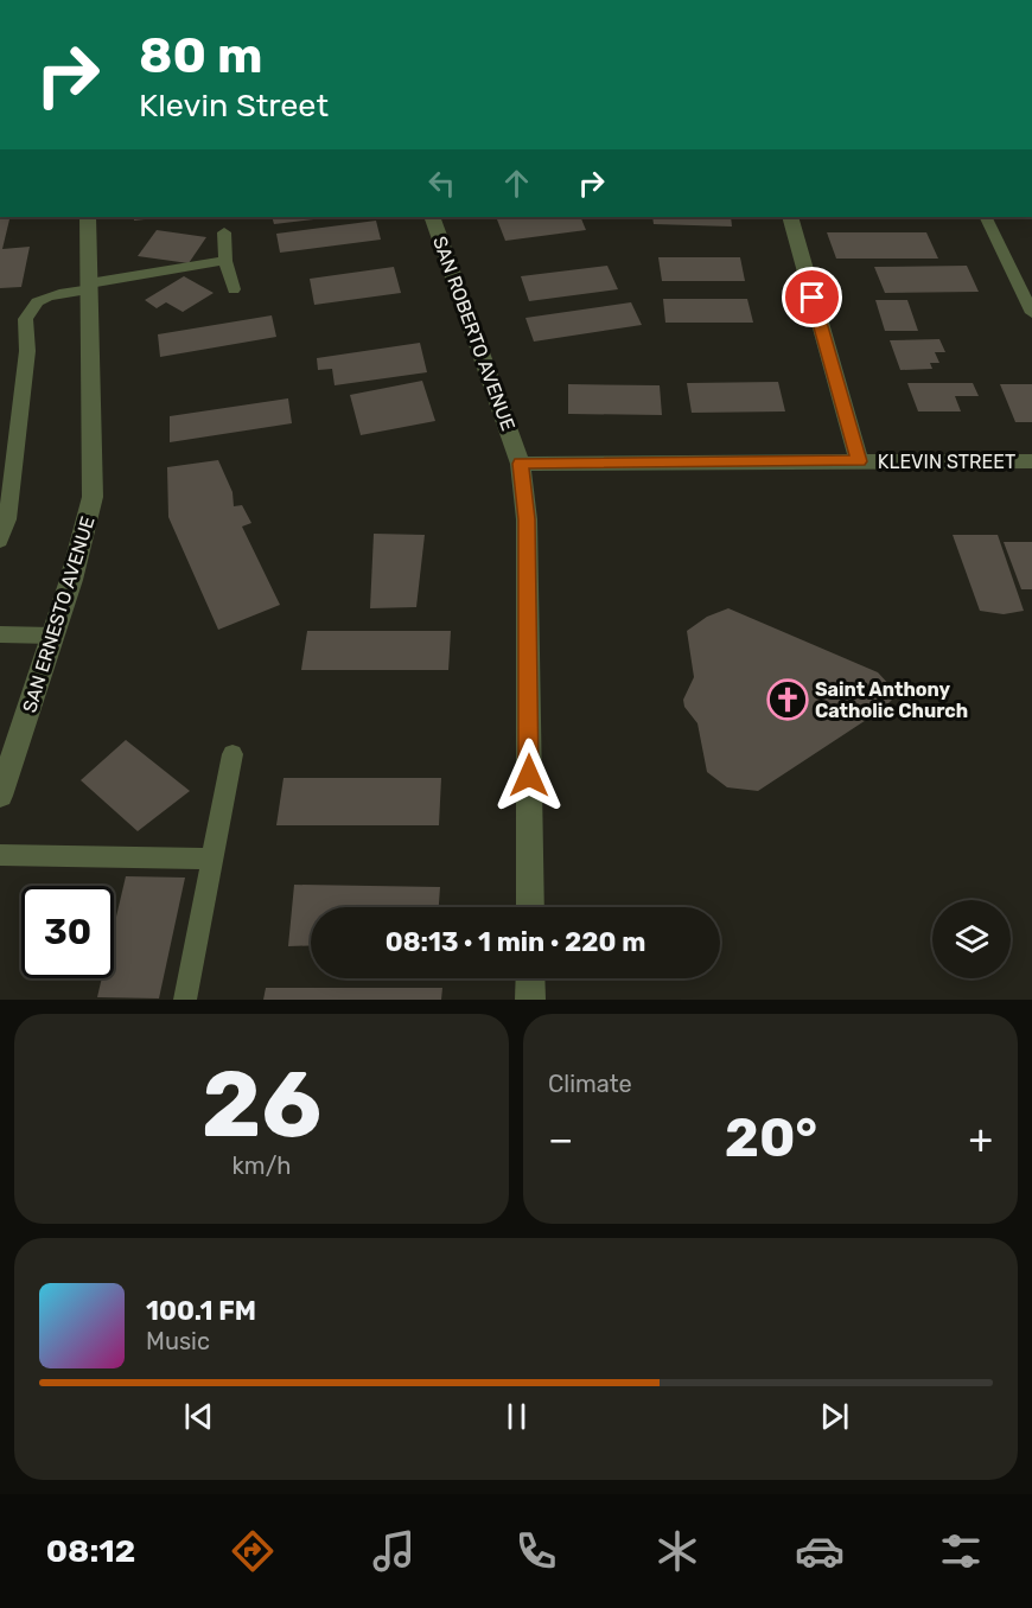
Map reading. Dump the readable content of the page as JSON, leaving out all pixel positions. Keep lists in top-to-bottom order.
{
  "streets": {
    "street": ["SAN ROBERTO AVENUE", "KLEVIN STREET", "SAN ERNESTO AVENUE"]
  },
  "crossings": [
    ["SAN ROBERTO AVENUE", "KLEVIN STREET"]
  ],
  "places": {
    "church": ["Saint Anthony Catholic Church"]
  },
  "page": {
    "turn": ["80 m", "Klevin Street"],
    "limit": "30",
    "trip": "08:13 · 1 min · 220 m",
    "tile": [
      ["26", "km/h"],
      "Climate"
    ],
    "heat": ["−", "20°", "+"],
    "song": ["100.1 FM", "Music"],
    "tabs": "08:12"
  }
}
